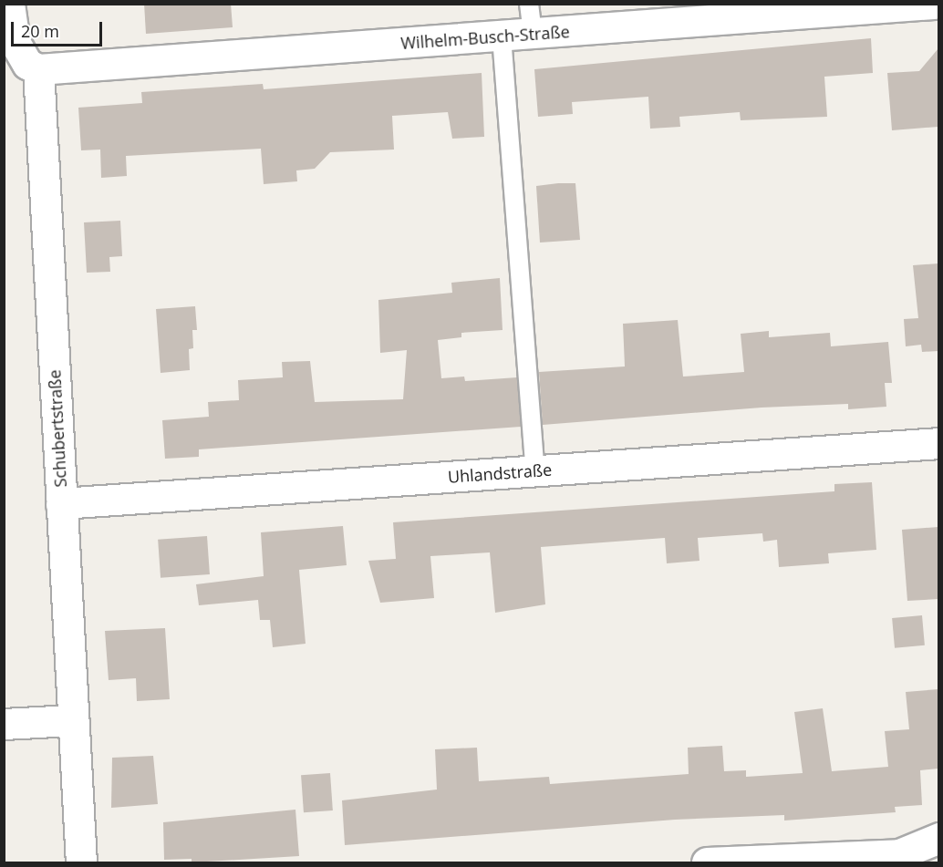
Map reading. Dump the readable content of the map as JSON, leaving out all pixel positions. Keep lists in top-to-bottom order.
{
  "streets": {
    "street": ["Wilhelm-Busch-Straße", "Schubertstraße", "Uhlandstraße"]
  },
  "crossings": [
    ["Wilhelm-Busch-Straße", "Schubertstraße"],
    ["Schubertstraße", "Uhlandstraße"]
  ],
  "scale_bar": "20 m"
}
